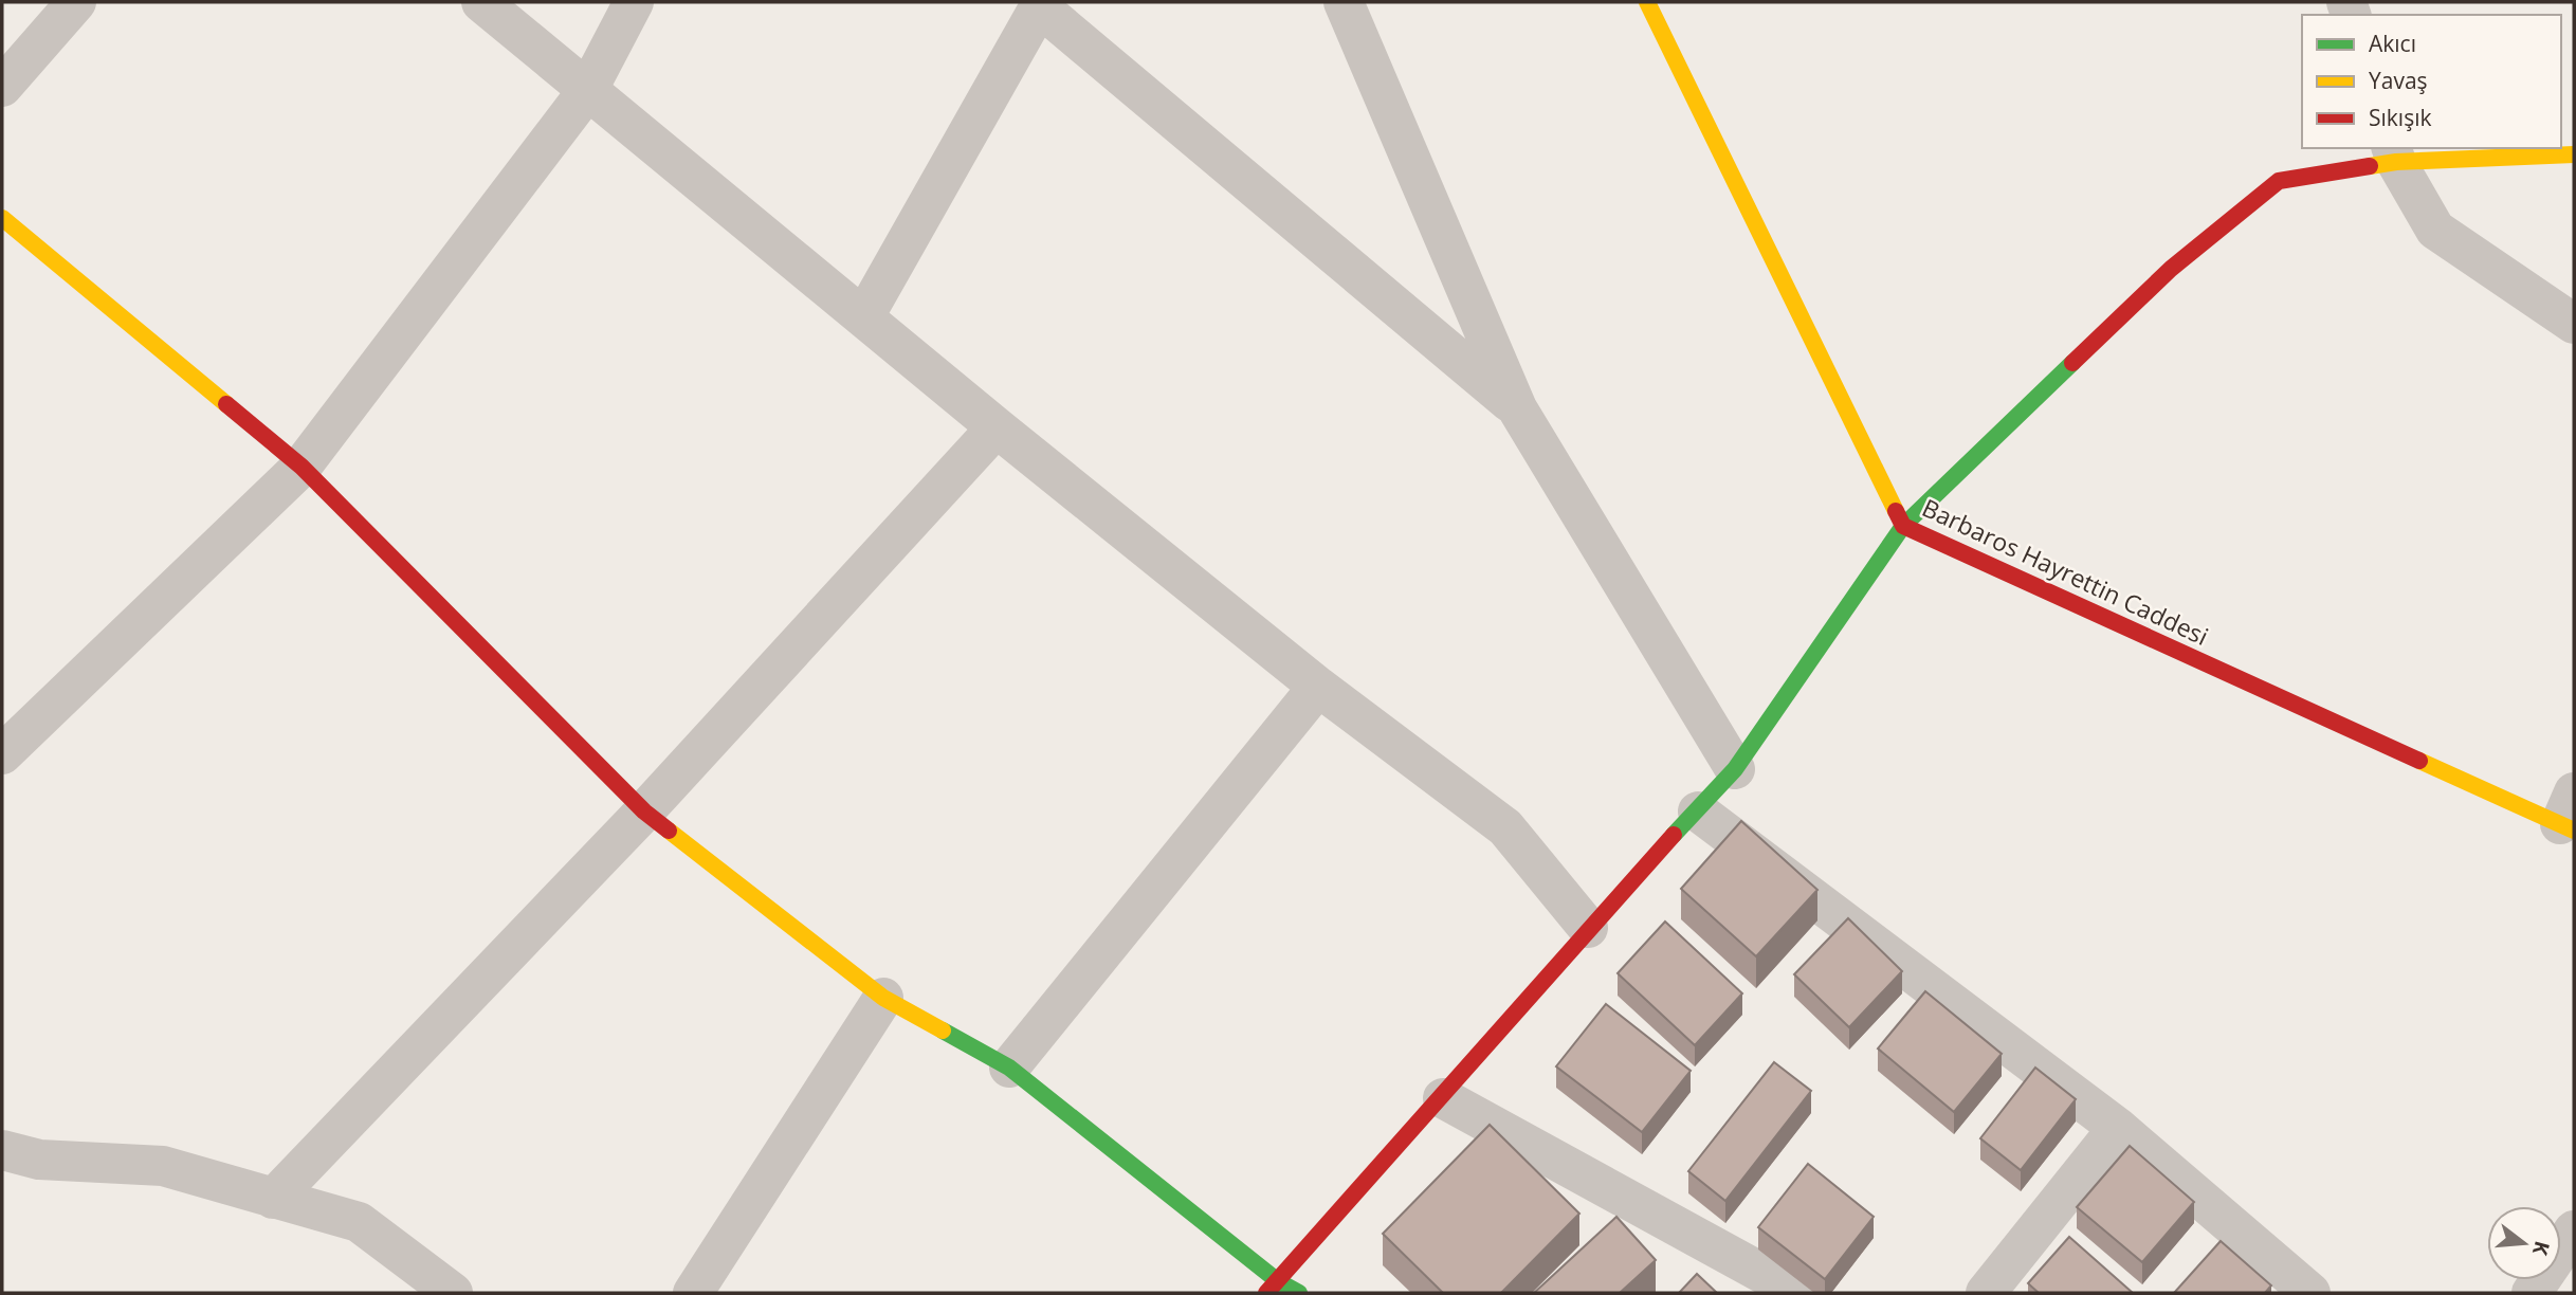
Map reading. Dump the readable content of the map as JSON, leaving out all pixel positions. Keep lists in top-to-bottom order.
{
  "streets": {
    "street": ["Barbaros Hayrettin Caddesi"]
  },
  "legend": ["Akıcı", "Yavaş", "Sıkışık"],
  "north": "right"
}
